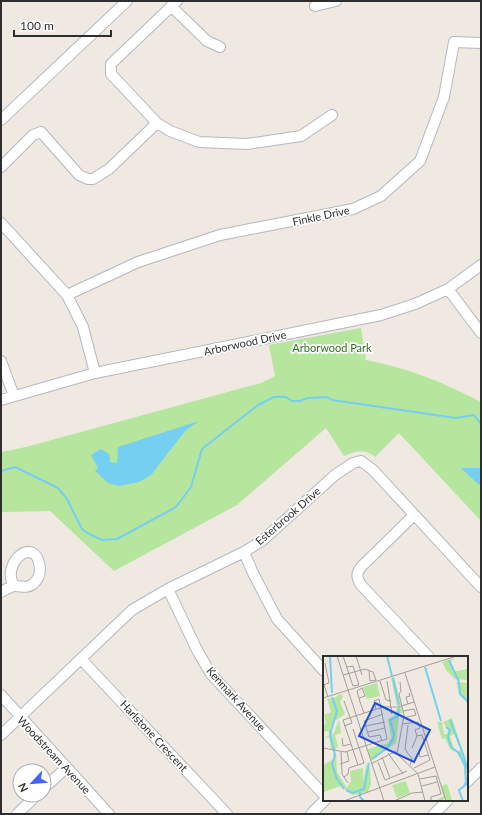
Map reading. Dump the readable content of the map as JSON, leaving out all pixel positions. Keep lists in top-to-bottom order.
{
  "streets": {
    "street": [
      "Finkle Drive",
      "Arborwood Drive",
      "Esterbrook Drive",
      "Kenmark Avenue",
      "Harlstone Crescent",
      "Woodstream Avenue"
    ]
  },
  "crossings": [
    ["Esterbrook Drive", "Kenmark Avenue"],
    ["Esterbrook Drive", "Harlstone Crescent"],
    ["Esterbrook Drive", "Woodstream Avenue"]
  ],
  "parks": ["Arborwood Park"],
  "scale_bar": "100 m",
  "north": "bottom left"
}
